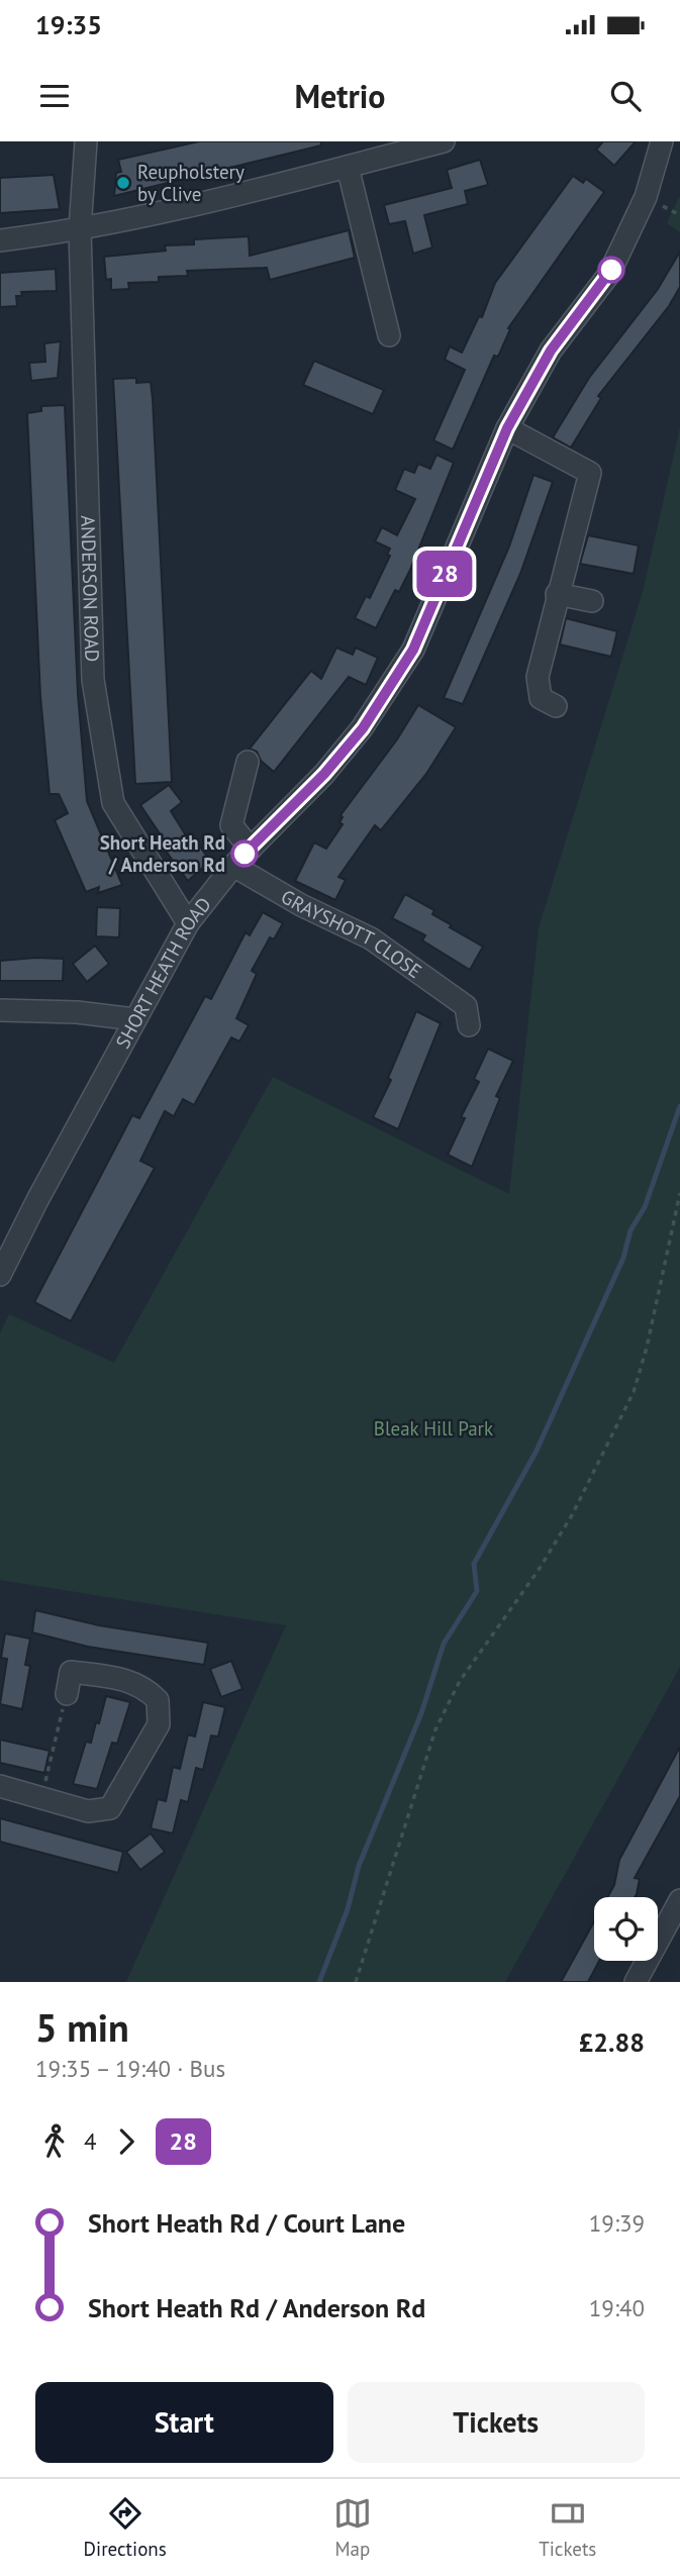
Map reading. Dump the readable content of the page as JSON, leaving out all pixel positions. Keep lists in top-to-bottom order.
{
  "streets": {
    "street": ["ANDERSON ROAD", "GRAYSHOTT CLOSE", "SHORT HEATH ROAD"]
  },
  "crossings": [
    ["ANDERSON ROAD", "SHORT HEATH ROAD"],
    ["GRAYSHOTT CLOSE", "SHORT HEATH ROAD"]
  ],
  "parks": ["Bleak Hill Park"],
  "places": ["Reupholstery by Clive", "Short Heath Rd / Anderson Rd"],
  "lines": ["bus line 28"],
  "page": {
    "status": "19:35",
    "header": "Metrio",
    "on_map": "28",
    "heading": ["5 min", "19:35 – 19:40 · Bus", "£2.88"],
    "legs": ["4", "28"],
    "list": [
      {
        "name": "Short Heath Rd / Court Lane",
        "value": "19:39"
      },
      {
        "name": "Short Heath Rd / Anderson Rd",
        "value": "19:40"
      }
    ],
    "buttons": ["Start", "Tickets"],
    "tabs": ["Directions", "Map", "Tickets"]
  }
}
